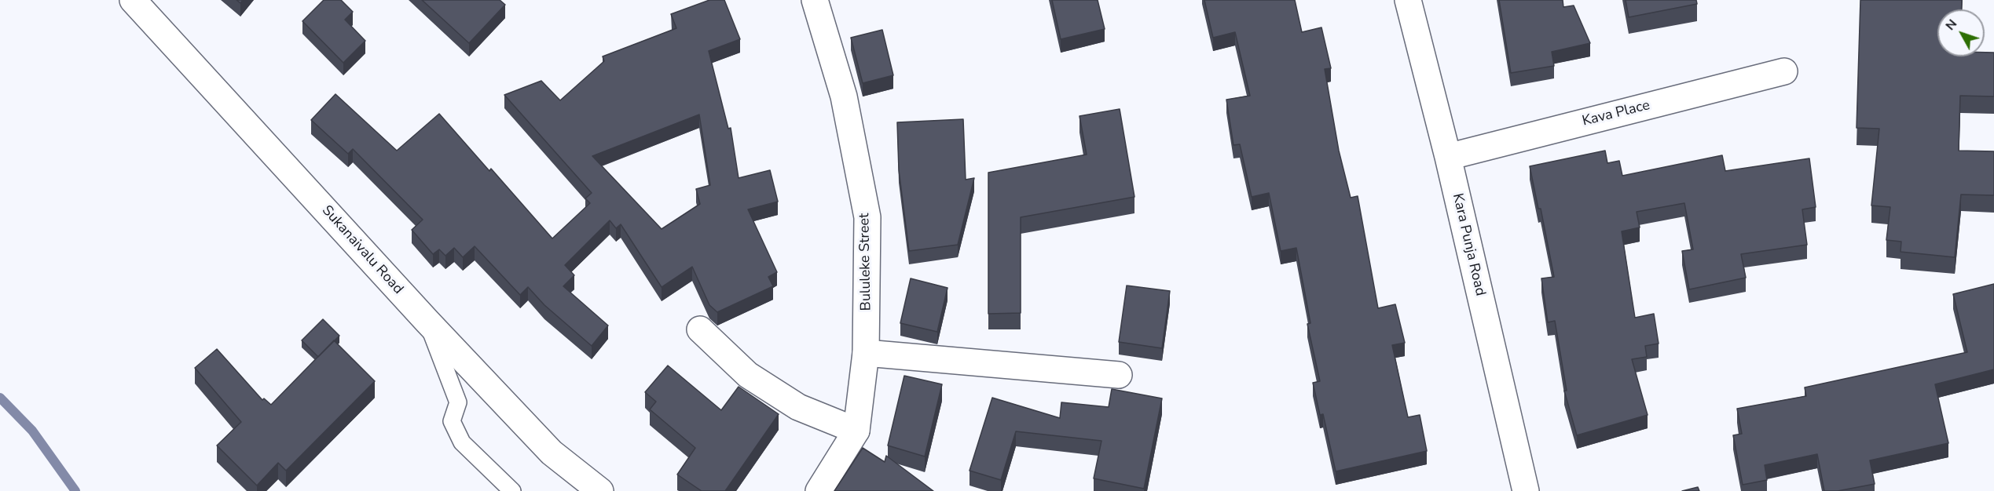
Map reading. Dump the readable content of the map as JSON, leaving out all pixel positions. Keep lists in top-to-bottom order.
{
  "streets": {
    "street": [
      "Kava Place",
      "Kara Punja Road",
      "Sukanaivalu Road",
      "Bululeke Street"
    ]
  },
  "crossings": [
    ["Kava Place", "Kara Punja Road"]
  ],
  "north": "top left"
}
